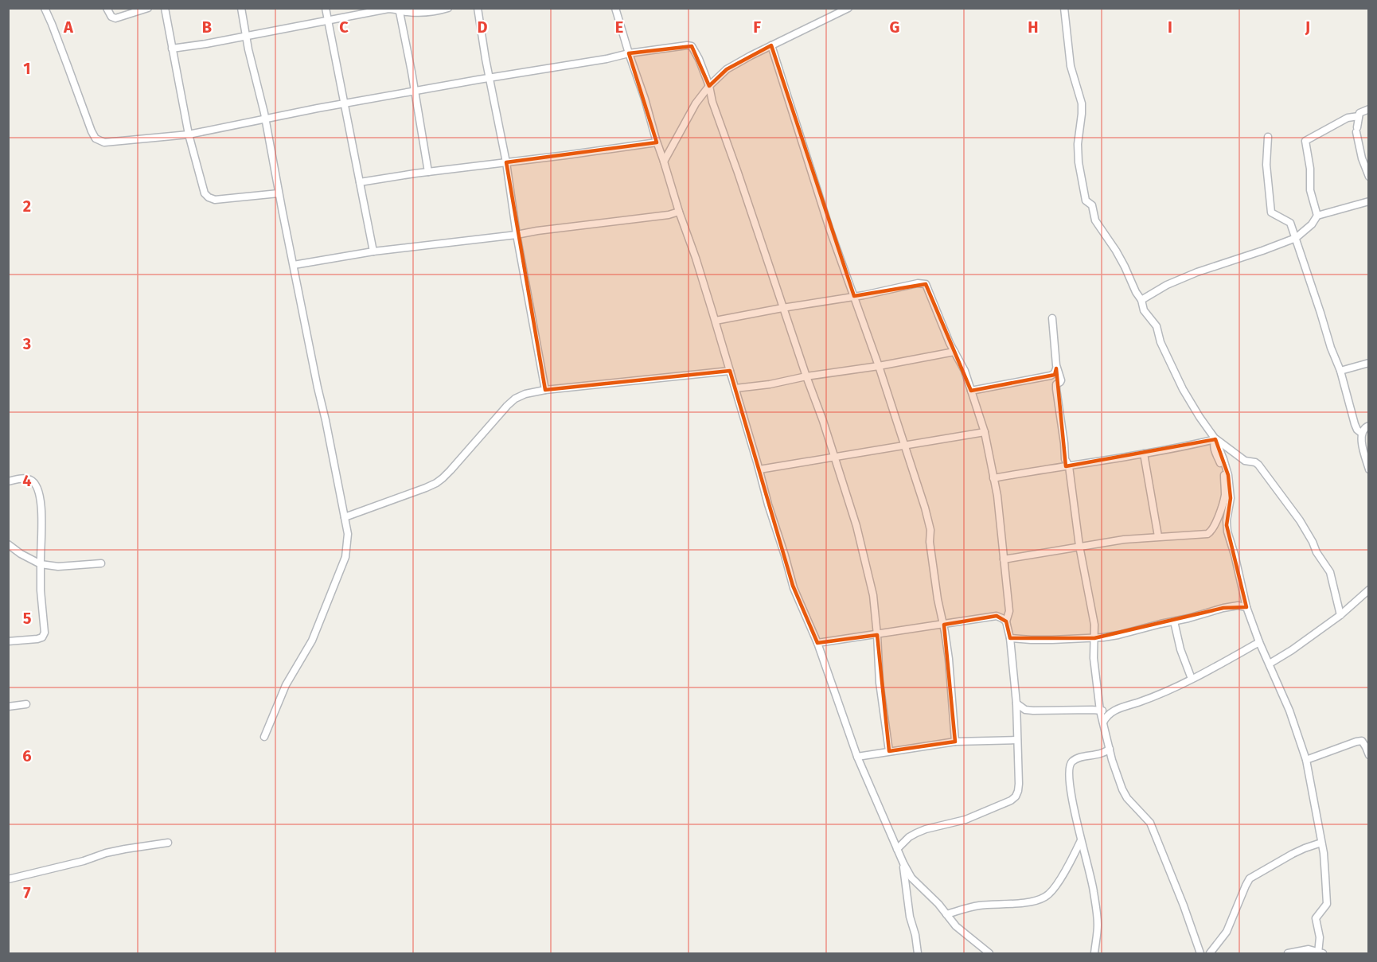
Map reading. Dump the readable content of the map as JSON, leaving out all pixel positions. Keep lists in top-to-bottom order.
{
  "grid": {
    "columns": [
      "A",
      "B",
      "C",
      "D",
      "E",
      "F",
      "G",
      "H",
      "I",
      "J"
    ],
    "rows": [
      "1",
      "2",
      "3",
      "4",
      "5",
      "6",
      "7"
    ]
  }
}
